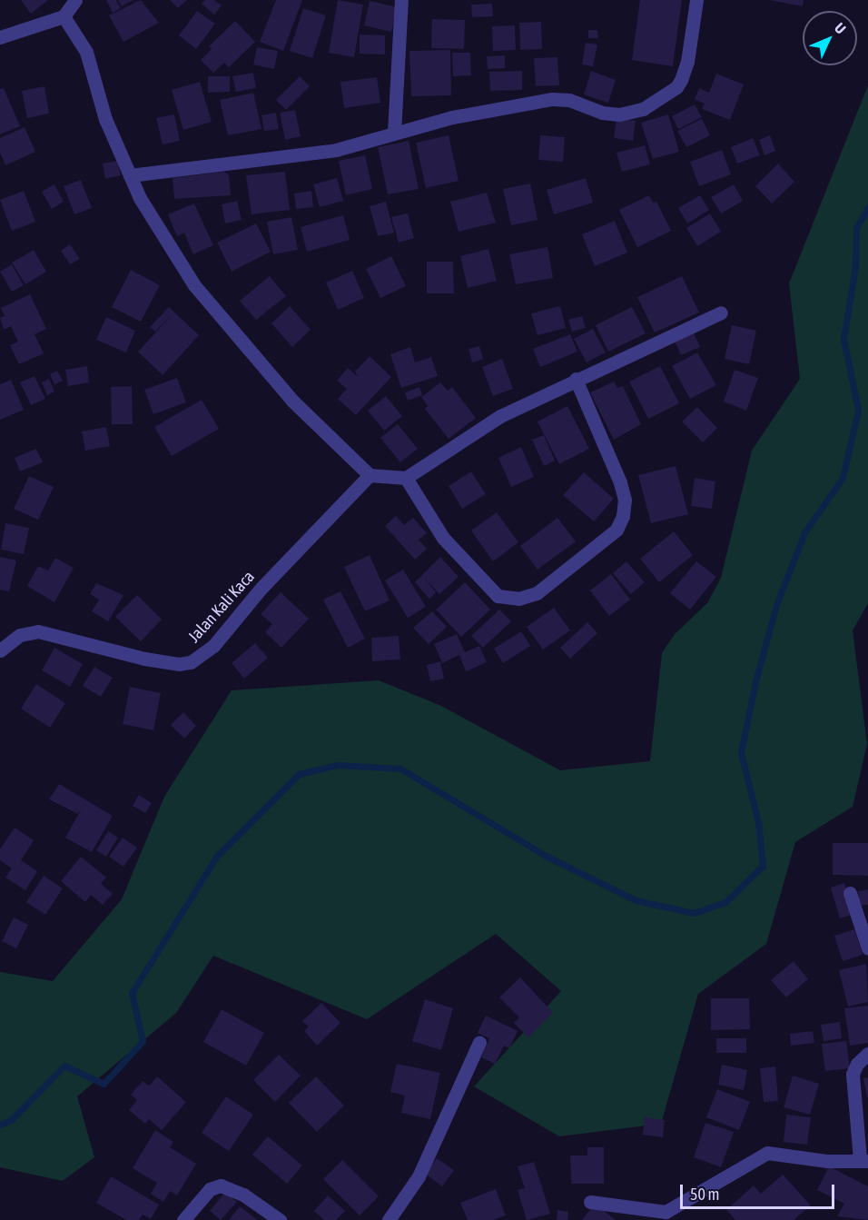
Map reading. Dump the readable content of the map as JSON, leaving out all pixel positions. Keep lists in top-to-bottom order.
{
  "streets": {
    "street": ["Jalan Kali Kaca"]
  },
  "scale_bar": "50 m",
  "north": "top right"
}
